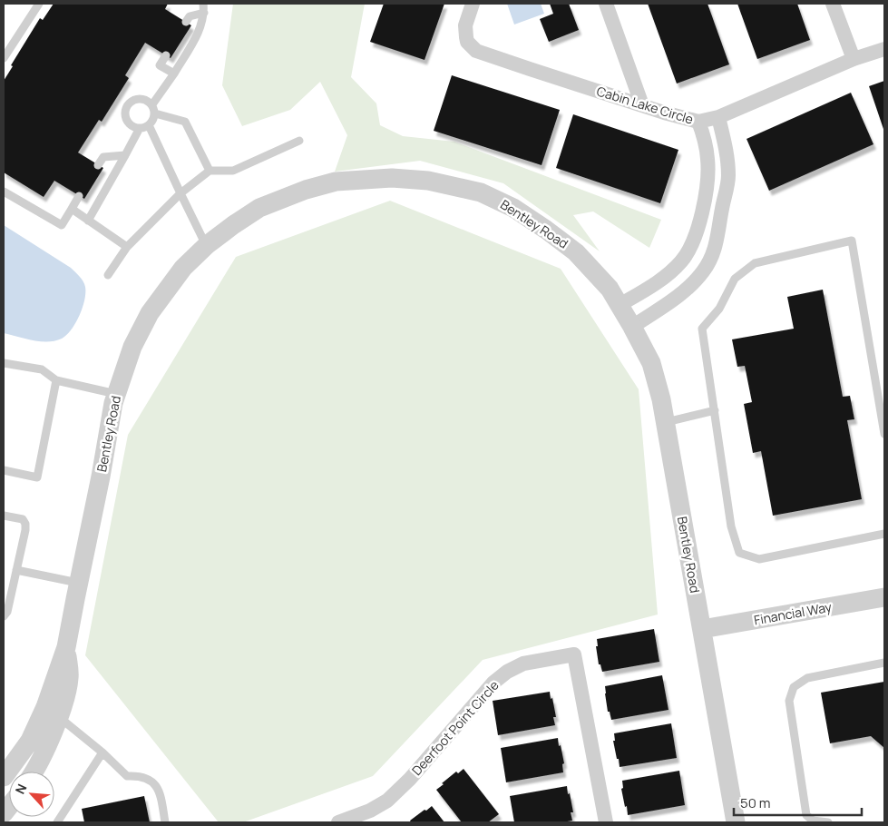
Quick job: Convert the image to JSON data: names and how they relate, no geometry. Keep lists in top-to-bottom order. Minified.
{"streets":{"street":["Cabin Lake Circle","Bentley Road","Financial Way","Deerfoot Point Circle"]},"crossings":[["Bentley Road","Financial Way"]],"scale_bar":"50 m","north":"top left"}
